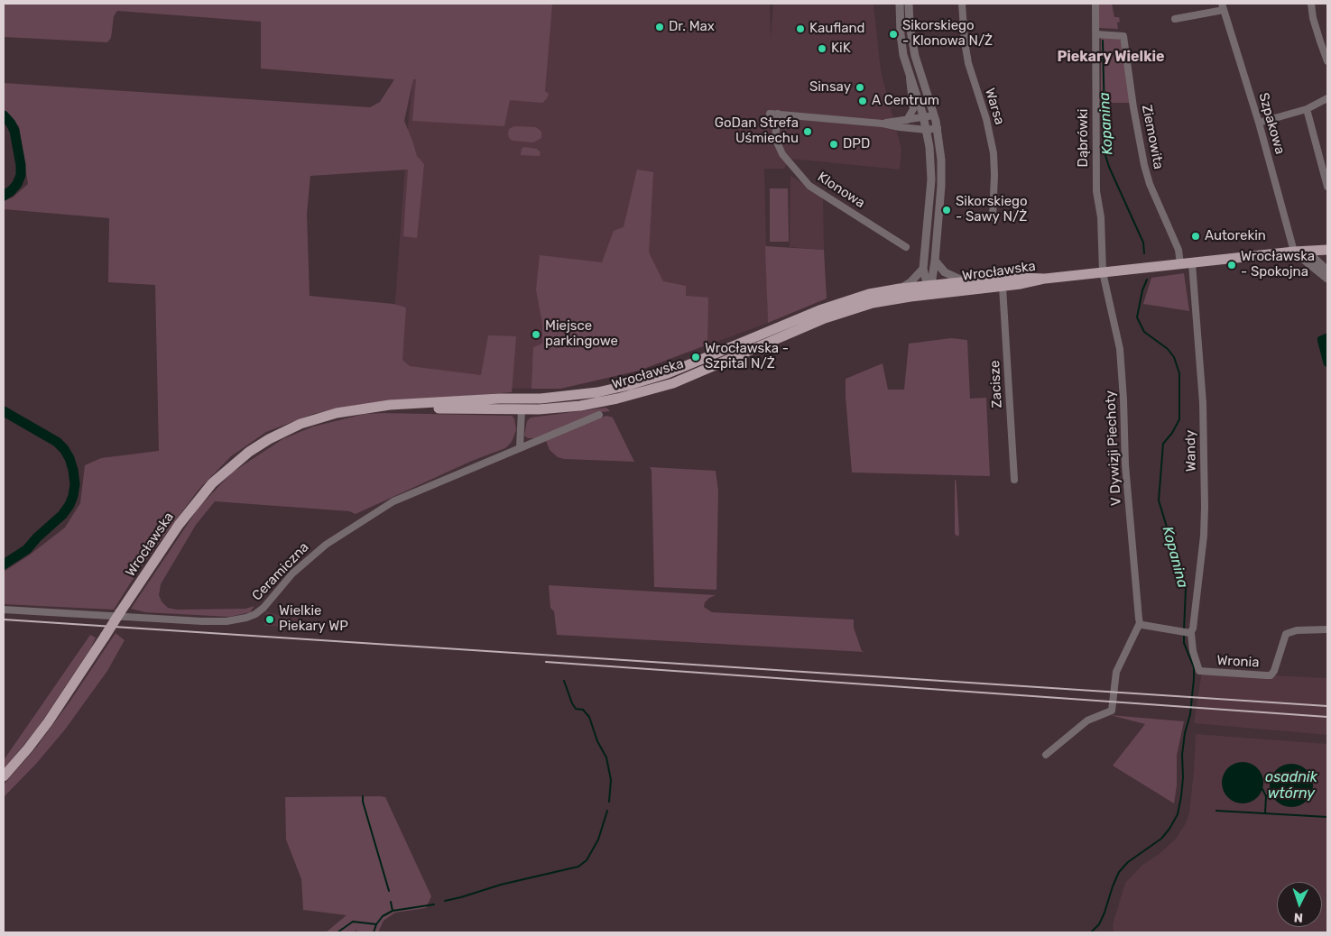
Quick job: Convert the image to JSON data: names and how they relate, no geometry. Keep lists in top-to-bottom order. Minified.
{"streets":{"main road":["Wrocławska"],"street":["Warsa","Szpakowa","Ziemowita","Dąbrówki","Klonowa","Zacisze","V Dywizji Piechoty","Wandy","Ceramiczna","Wronia"]},"crossings":[["Szpakowa","Wrocławska"],["Ziemowita","Dąbrówki"],["Ziemowita","Wrocławska"],["Dąbrówki","Wrocławska"],["Dąbrówki","V Dywizji Piechoty"],["Wrocławska","Zacisze"],["Wrocławska","V Dywizji Piechoty"],["Wrocławska","Wandy"],["Wandy","Wronia"]],"districts":["Piekary Wielkie"],"water":["Kopanina","osadnik wtórny"],"places":["Dr. Max","Kaufland","Sikorskiego - Klonowa N/Ż","KiK","Sinsay","A Centrum","GoDan Strefa Uśmiechu","DPD","Sikorskiego - Sawy N/Ż","Autorekin","Wrocławska - Spokojna","Miejsce parkingowe","Wrocławska - Szpital N/Ż","Wielkie Piekary WP"],"north":"bottom"}
